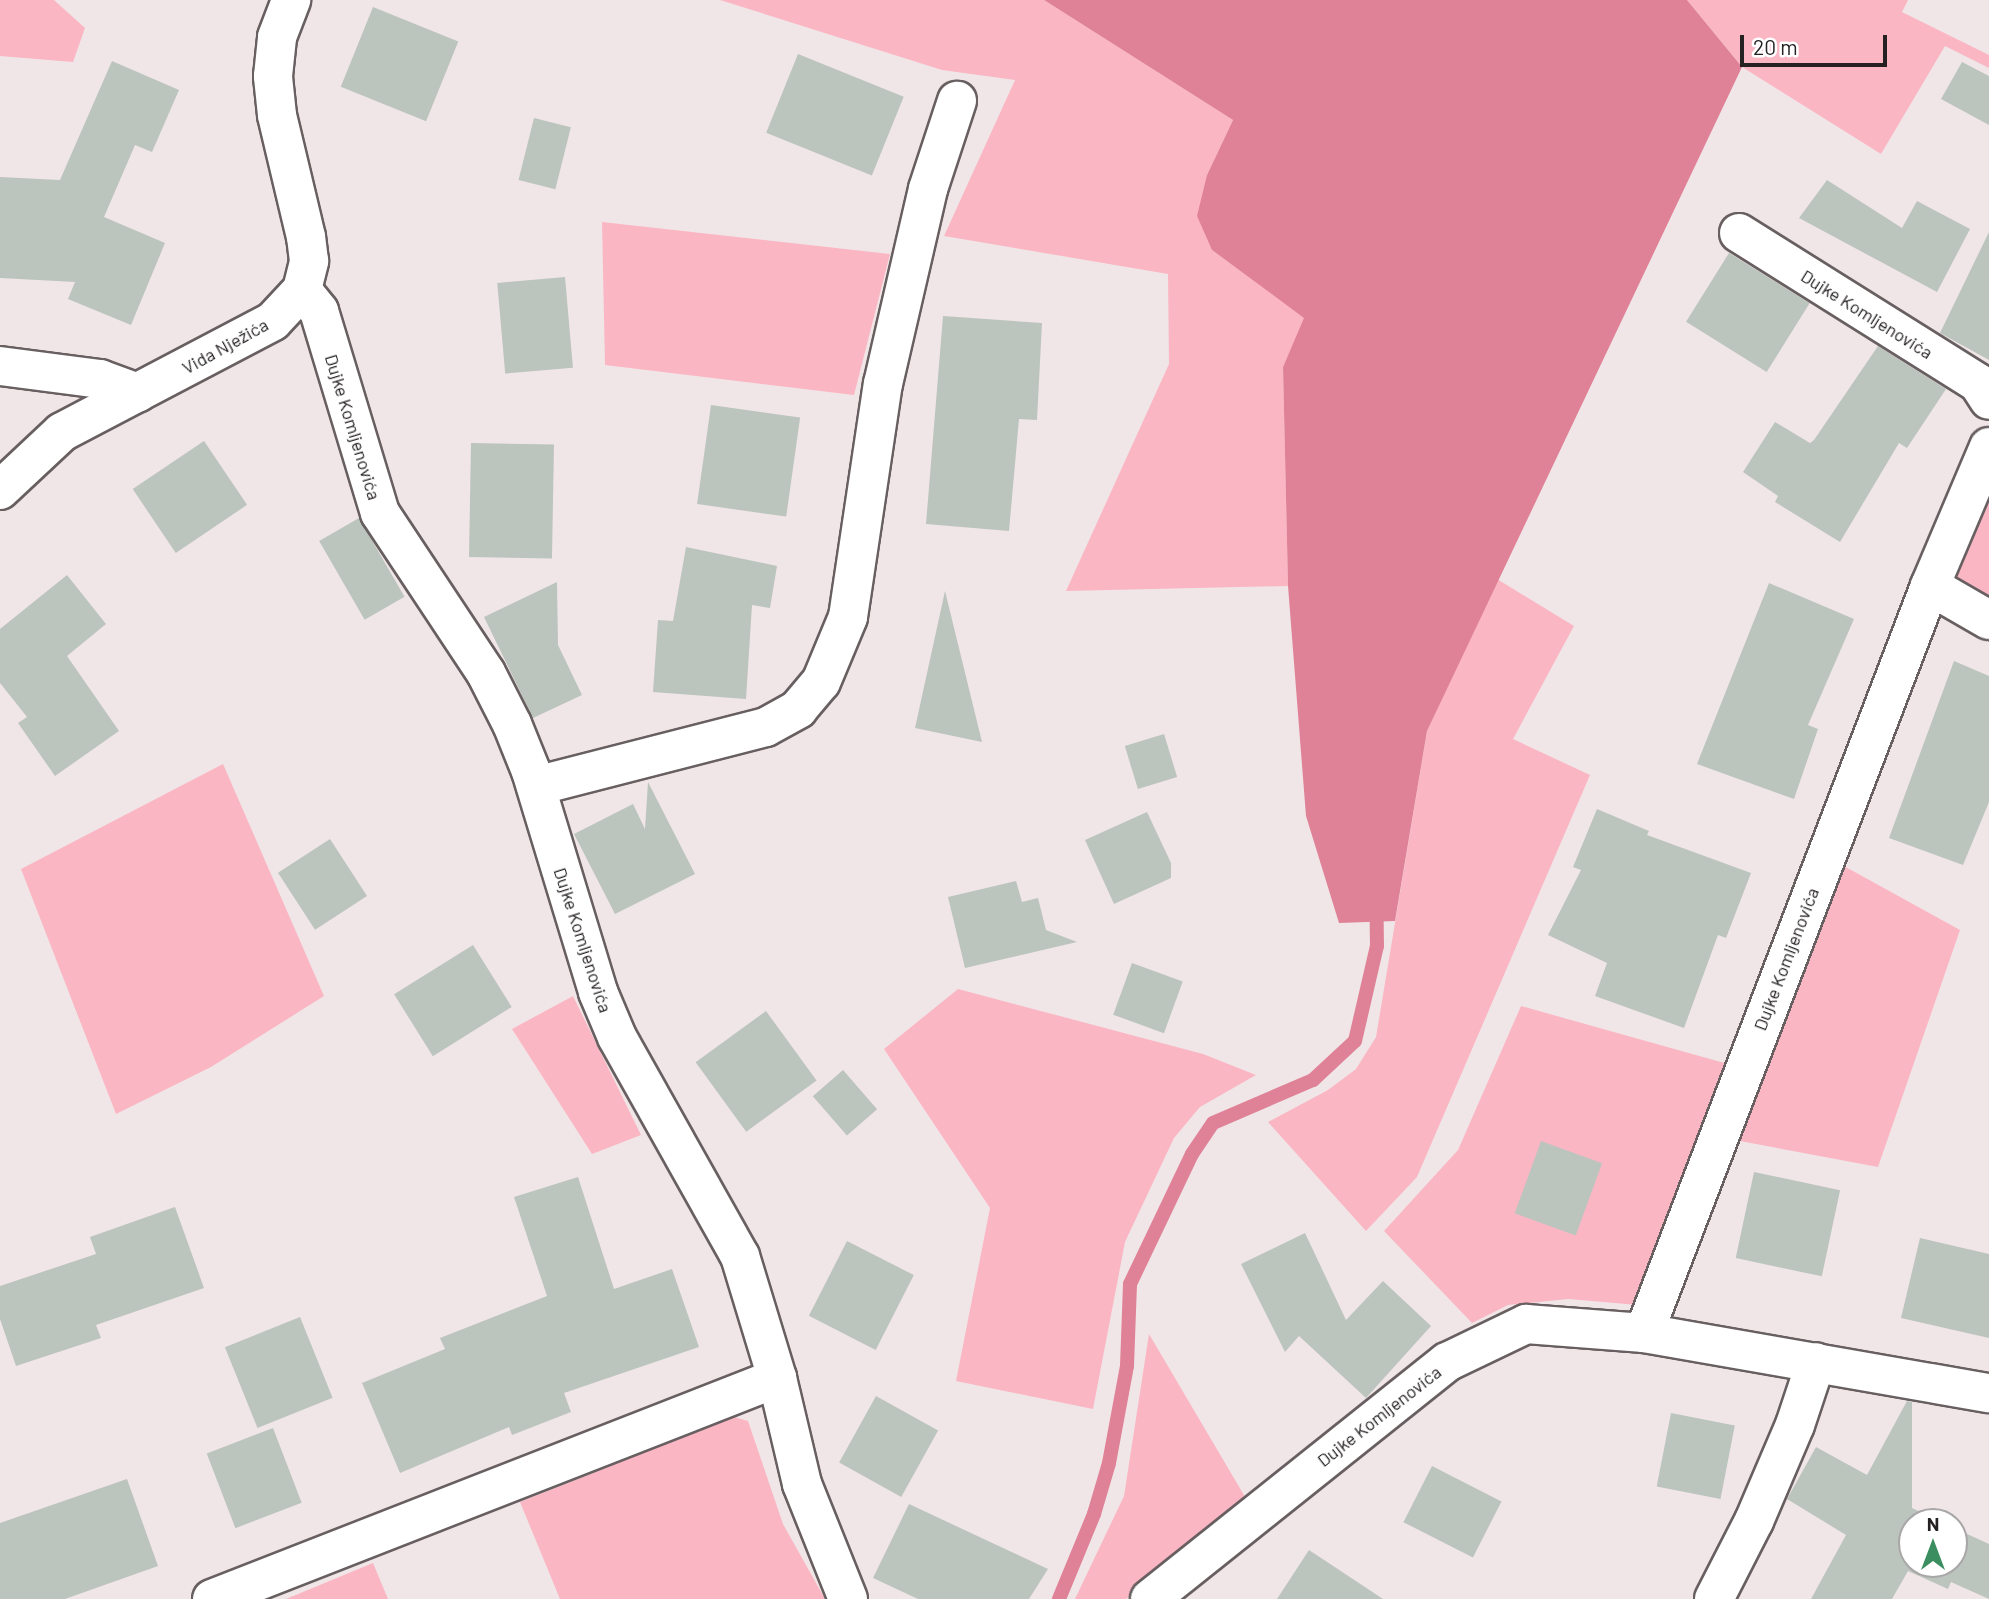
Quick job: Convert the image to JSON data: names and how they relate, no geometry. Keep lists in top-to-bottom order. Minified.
{"streets":{"street":["Dujke Komljenovića","Vida Nježića"]},"crossings":[["Dujke Komljenovića","Vida Nježića"]],"scale_bar":"20 m","north":"top"}
